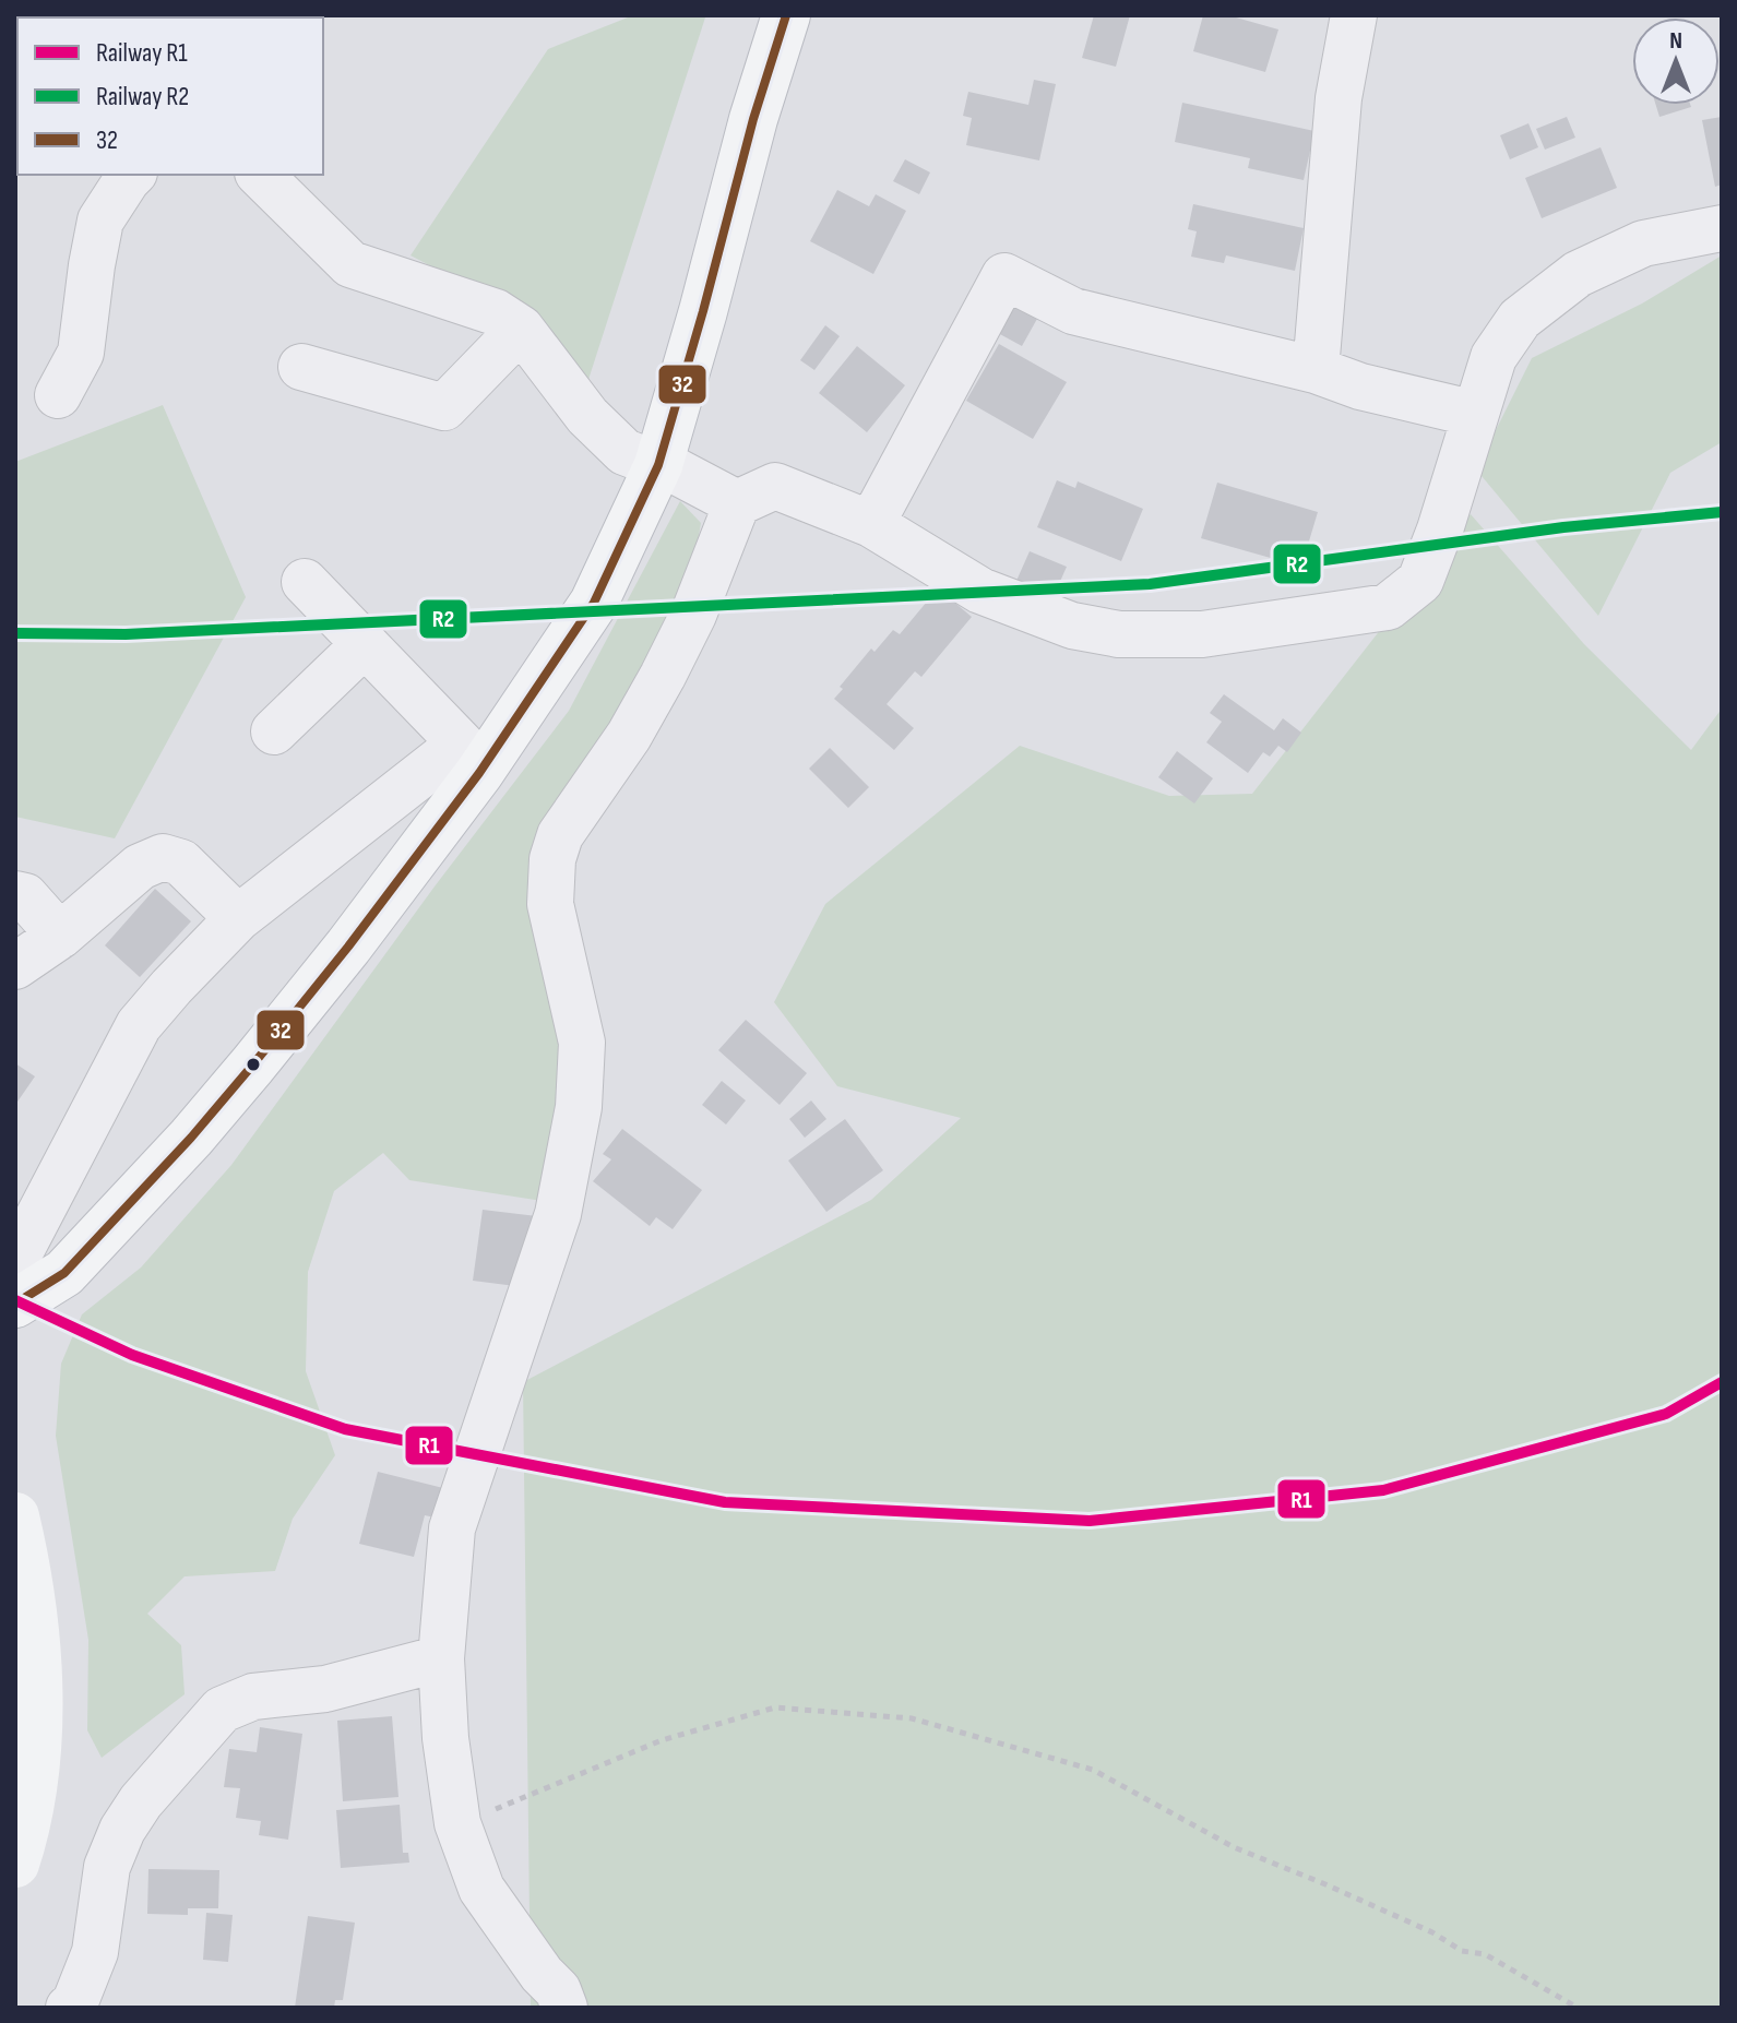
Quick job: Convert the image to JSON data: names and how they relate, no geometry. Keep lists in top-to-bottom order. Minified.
{"lines":["transit line 32","rail line R2","rail line R1"],"legend":["Railway R1","Railway R2","32"],"north":"top"}
